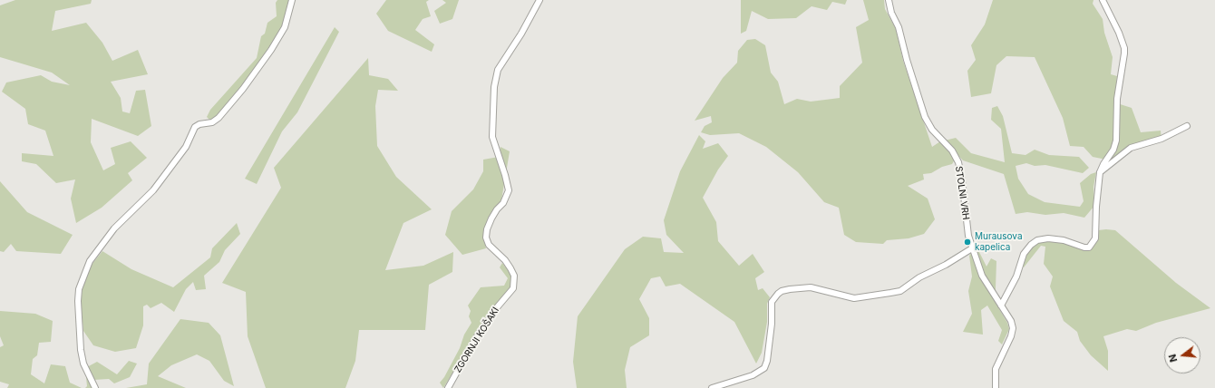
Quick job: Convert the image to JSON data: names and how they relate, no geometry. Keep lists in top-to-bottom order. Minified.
{"streets":{"street":["STOLNI VRH","ZGORNJI KOŠAKI"]},"places":["Murausova kapelica"],"north":"left"}
